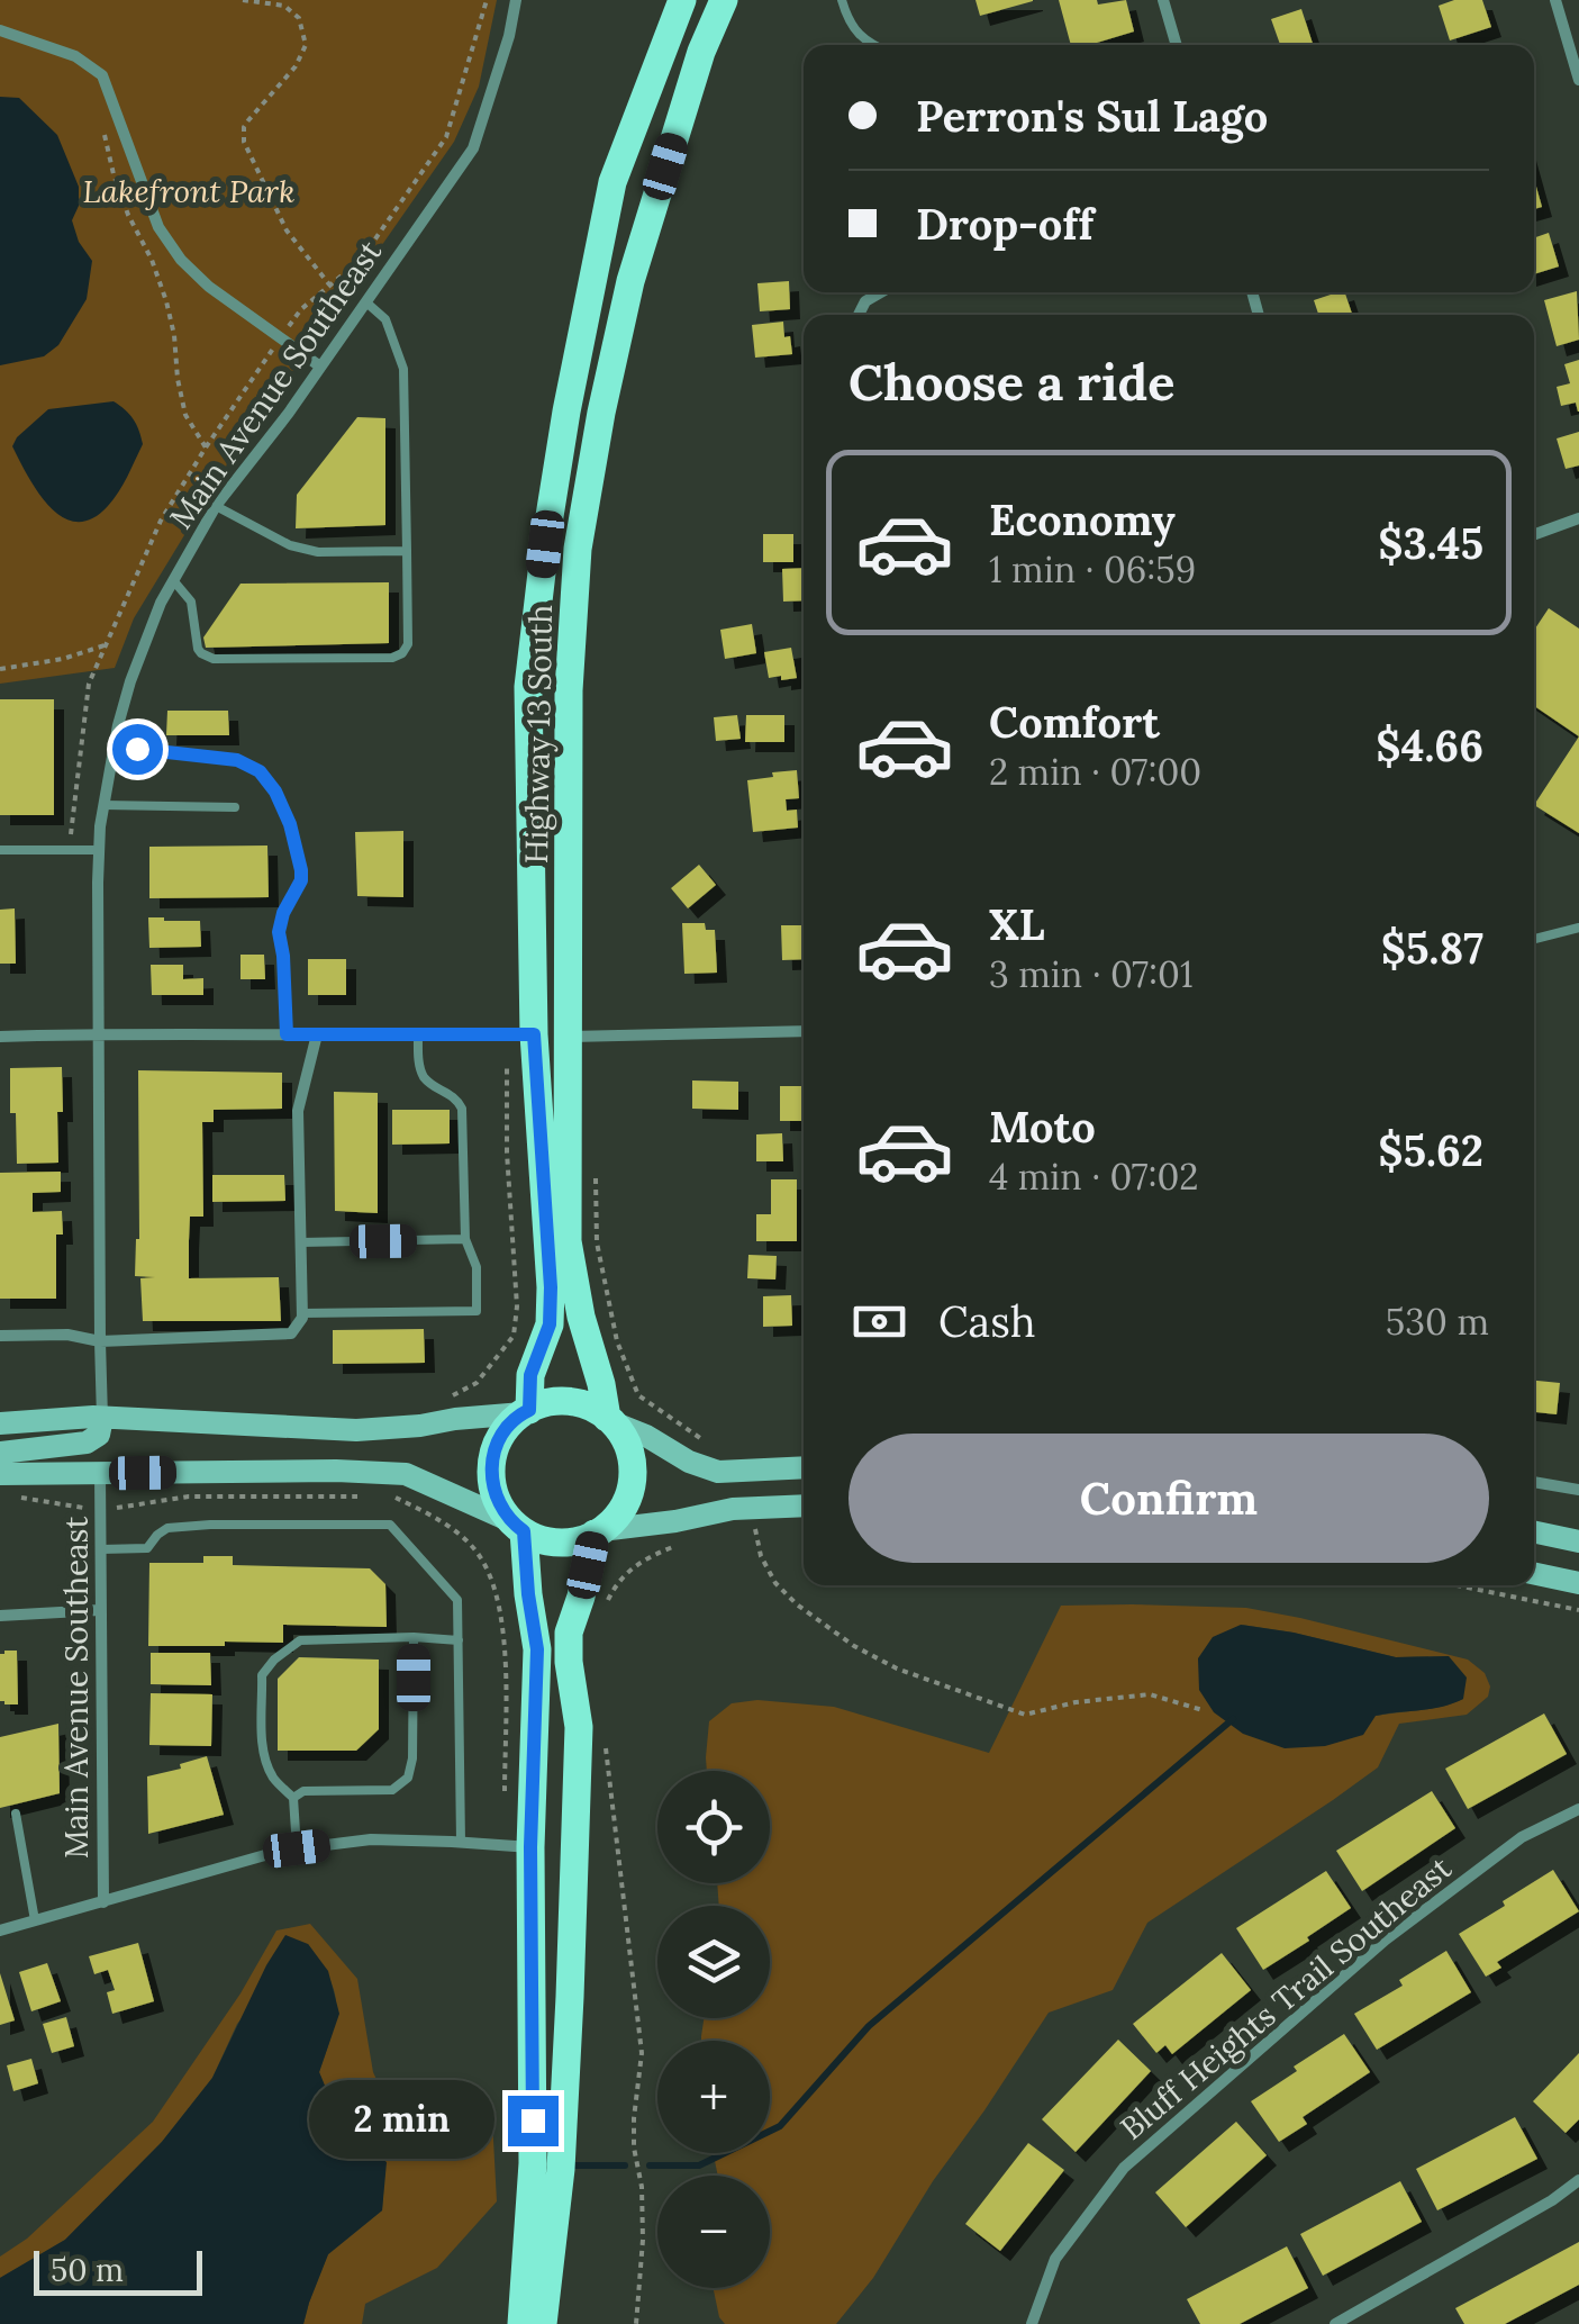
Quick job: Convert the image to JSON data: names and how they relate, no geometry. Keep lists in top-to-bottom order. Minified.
{"streets":{"main road":["Highway 13 South"],"street":["Main Avenue Southeast","Bluff Heights Trail Southeast"]},"parks":["Lakefront Park"],"scale_bar":"50 m","page":{"banner":["Perron's Sul Lago","Drop-off"],"heading":"Choose a ride","list":[{"name":"Economy","note":"1 min · 06:59","value":"$3.45"},{"name":"Comfort","note":"2 min · 07:00","value":"$4.66"},{"name":"XL","note":"3 min · 07:01","value":"$5.87"},{"name":"Moto","note":"4 min · 07:02","value":"$5.62"}],"pay":["Cash","530 m"],"buttons":"Confirm","map_buttons":["+","−"],"bubble":"2 min","scale":"50 m"}}
